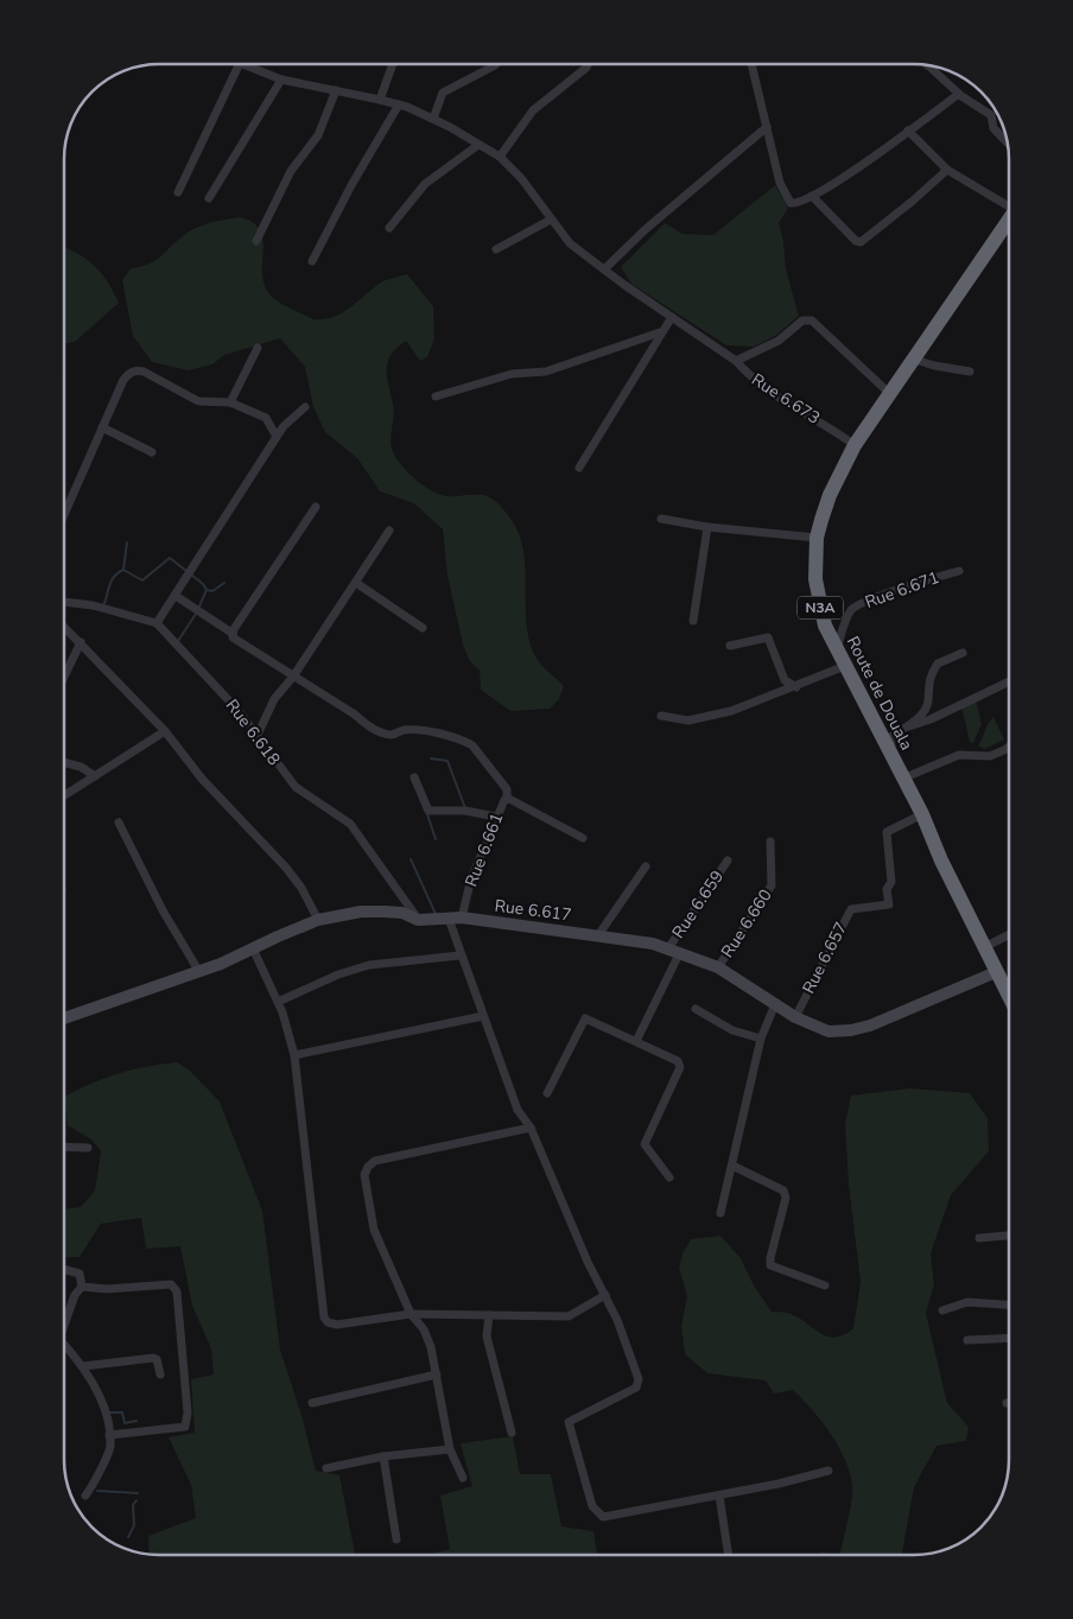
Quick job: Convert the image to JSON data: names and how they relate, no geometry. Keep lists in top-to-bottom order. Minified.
{"streets":{"highway":["N3A","Route de Douala"],"street":["Rue 6.673","Rue 6.671","Rue 6.618","Rue 6.661","Rue 6.659","Rue 6.617","Rue 6.660","Rue 6.657"]},"crossings":[["Rue 6.673","Route de Douala"],["Rue 6.671","Route de Douala"],["Route de Douala","Rue 6.617"],["Route de Douala","Rue 6.657"],["Rue 6.618","Rue 6.617"],["Rue 6.661","Rue 6.617"],["Rue 6.659","Rue 6.617"],["Rue 6.617","Rue 6.660"],["Rue 6.617","Rue 6.657"]]}
